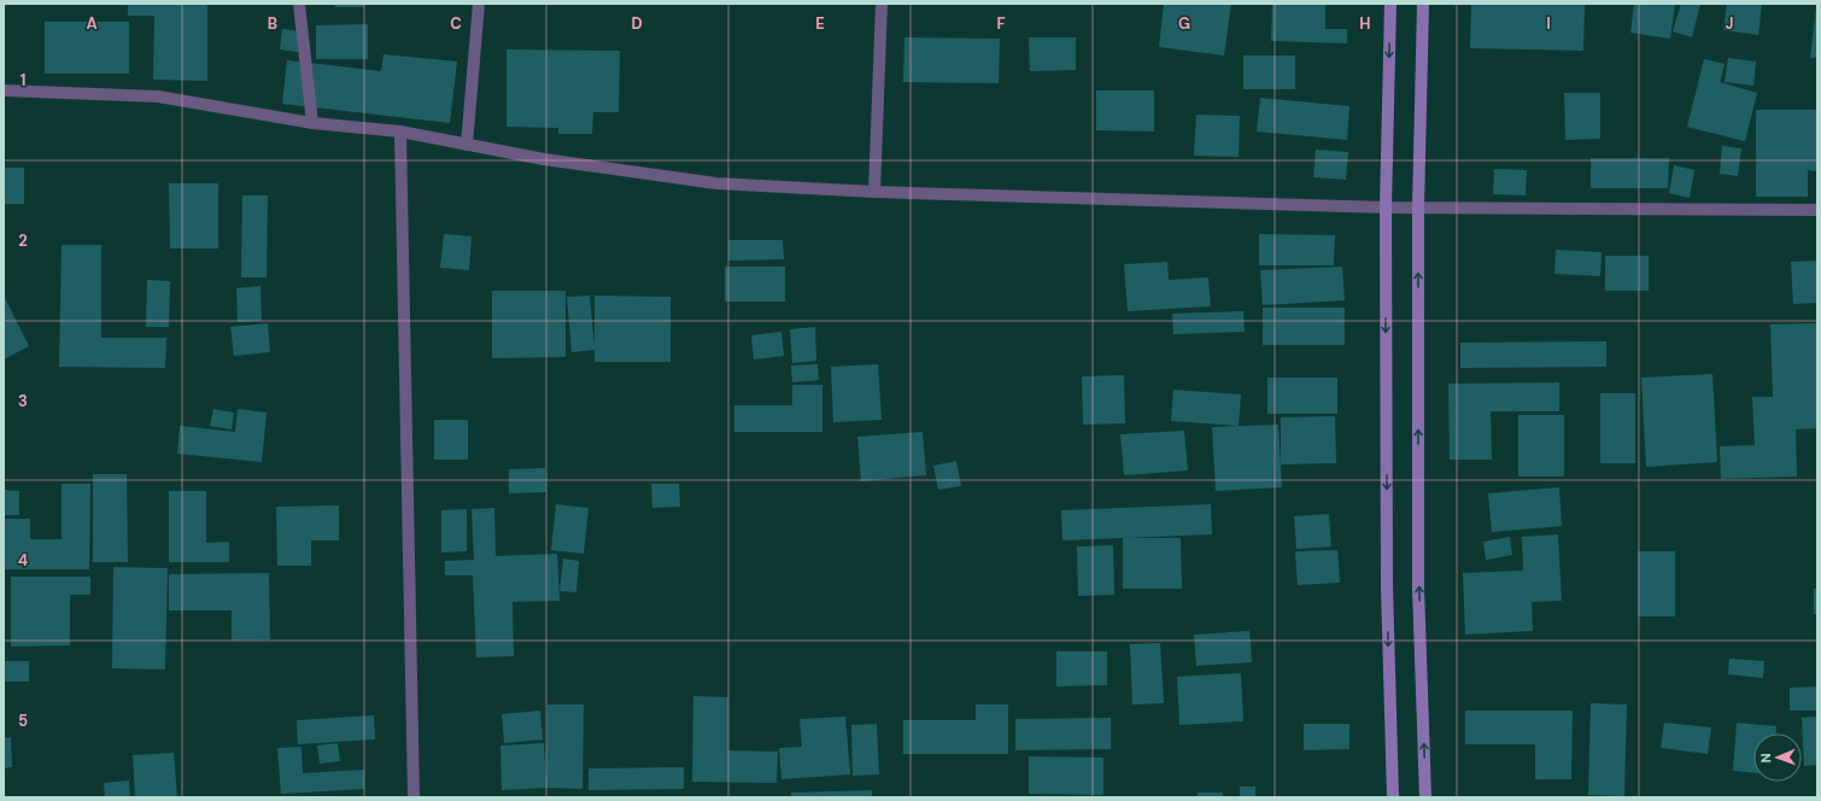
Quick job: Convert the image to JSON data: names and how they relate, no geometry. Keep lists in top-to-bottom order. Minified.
{"north":"left","grid":{"columns":["A","B","C","D","E","F","G","H","I","J"],"rows":["1","2","3","4","5"]}}
